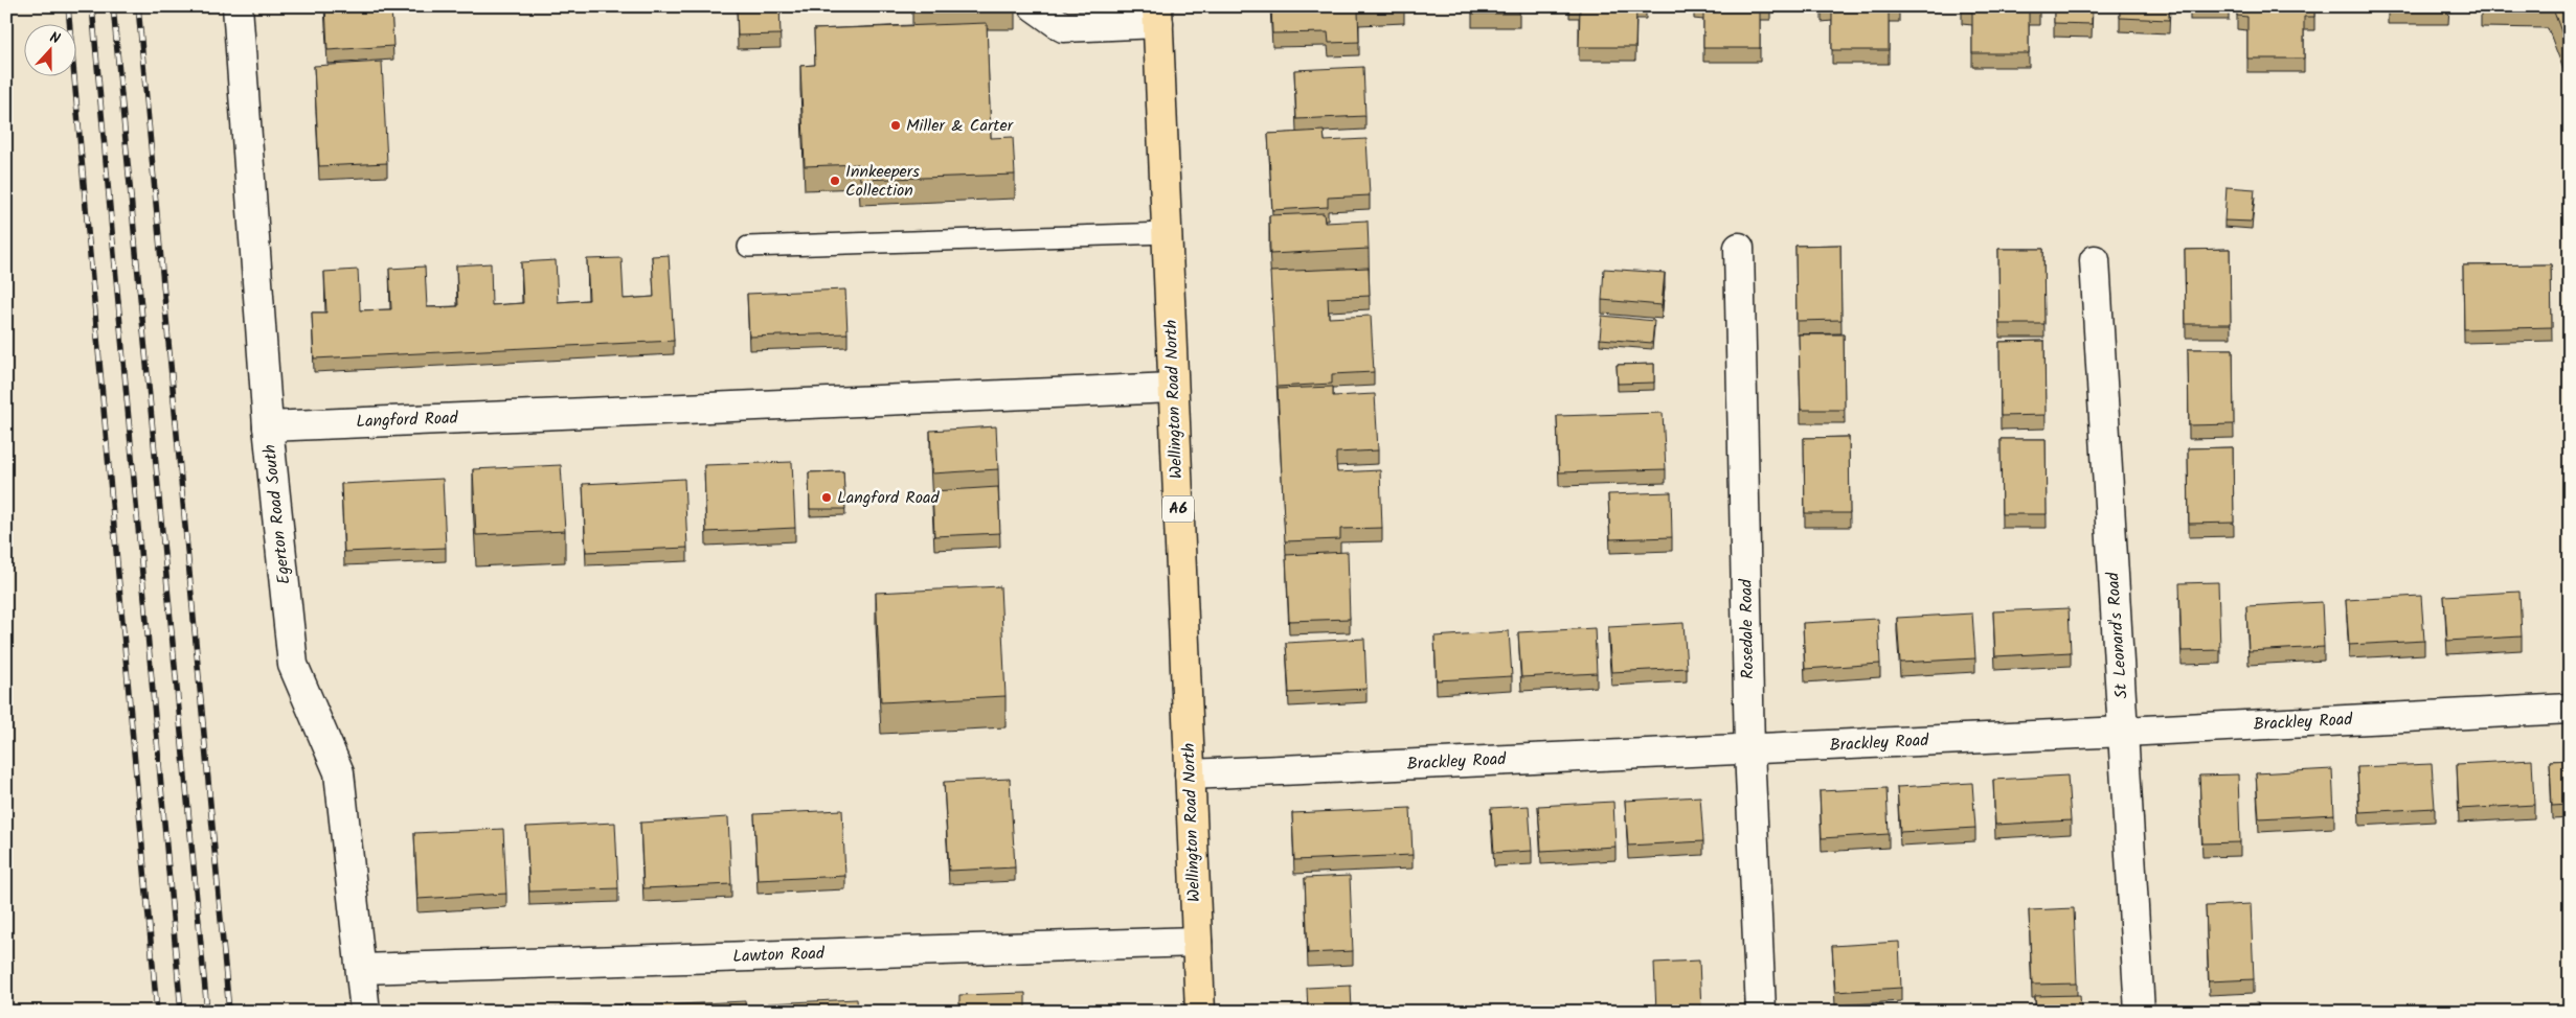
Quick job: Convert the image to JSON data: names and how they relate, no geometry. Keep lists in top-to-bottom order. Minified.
{"streets":{"highway":["Wellington Road North","A6"],"street":["Langford Road","Egerton Road South","Rosedale Road","St Leonard's Road","Brackley Road","Lawton Road"]},"crossings":[["Wellington Road North","Langford Road"],["Wellington Road North","Brackley Road"],["Wellington Road North","Lawton Road"],["Langford Road","Egerton Road South"],["Egerton Road South","Lawton Road"],["Rosedale Road","Brackley Road"],["St Leonard's Road","Brackley Road"]],"places":["Miller & Carter","Innkeepers Collection","Langford Road"],"north":"top"}
